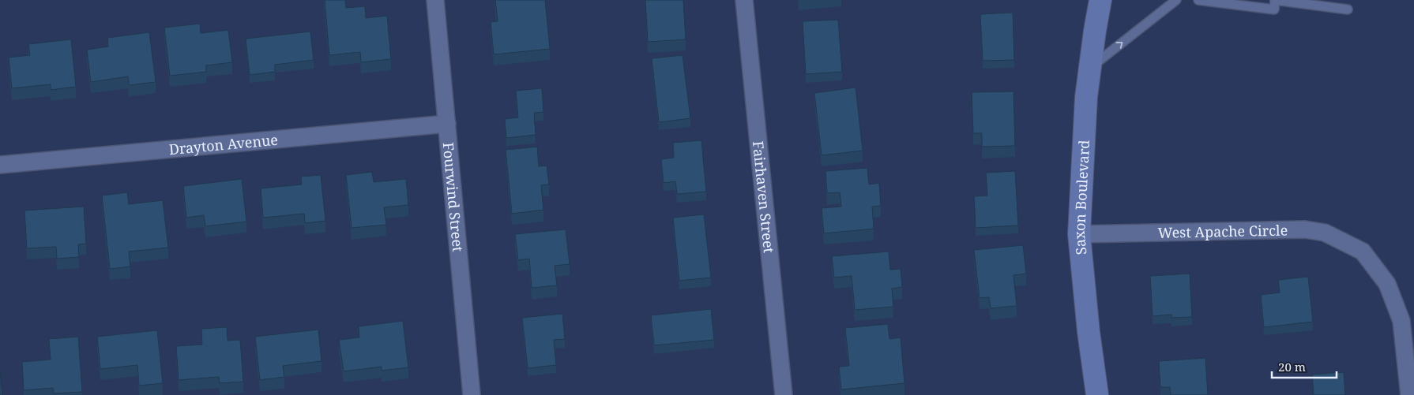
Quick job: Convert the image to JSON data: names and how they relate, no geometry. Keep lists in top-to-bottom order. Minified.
{"streets":{"main road":["Saxon Boulevard"],"street":["Drayton Avenue","Fourwind Street","Fairhaven Street","West Apache Circle"]},"crossings":[["Drayton Avenue","Fourwind Street"],["Saxon Boulevard","West Apache Circle"]],"scale_bar":"20 m"}
